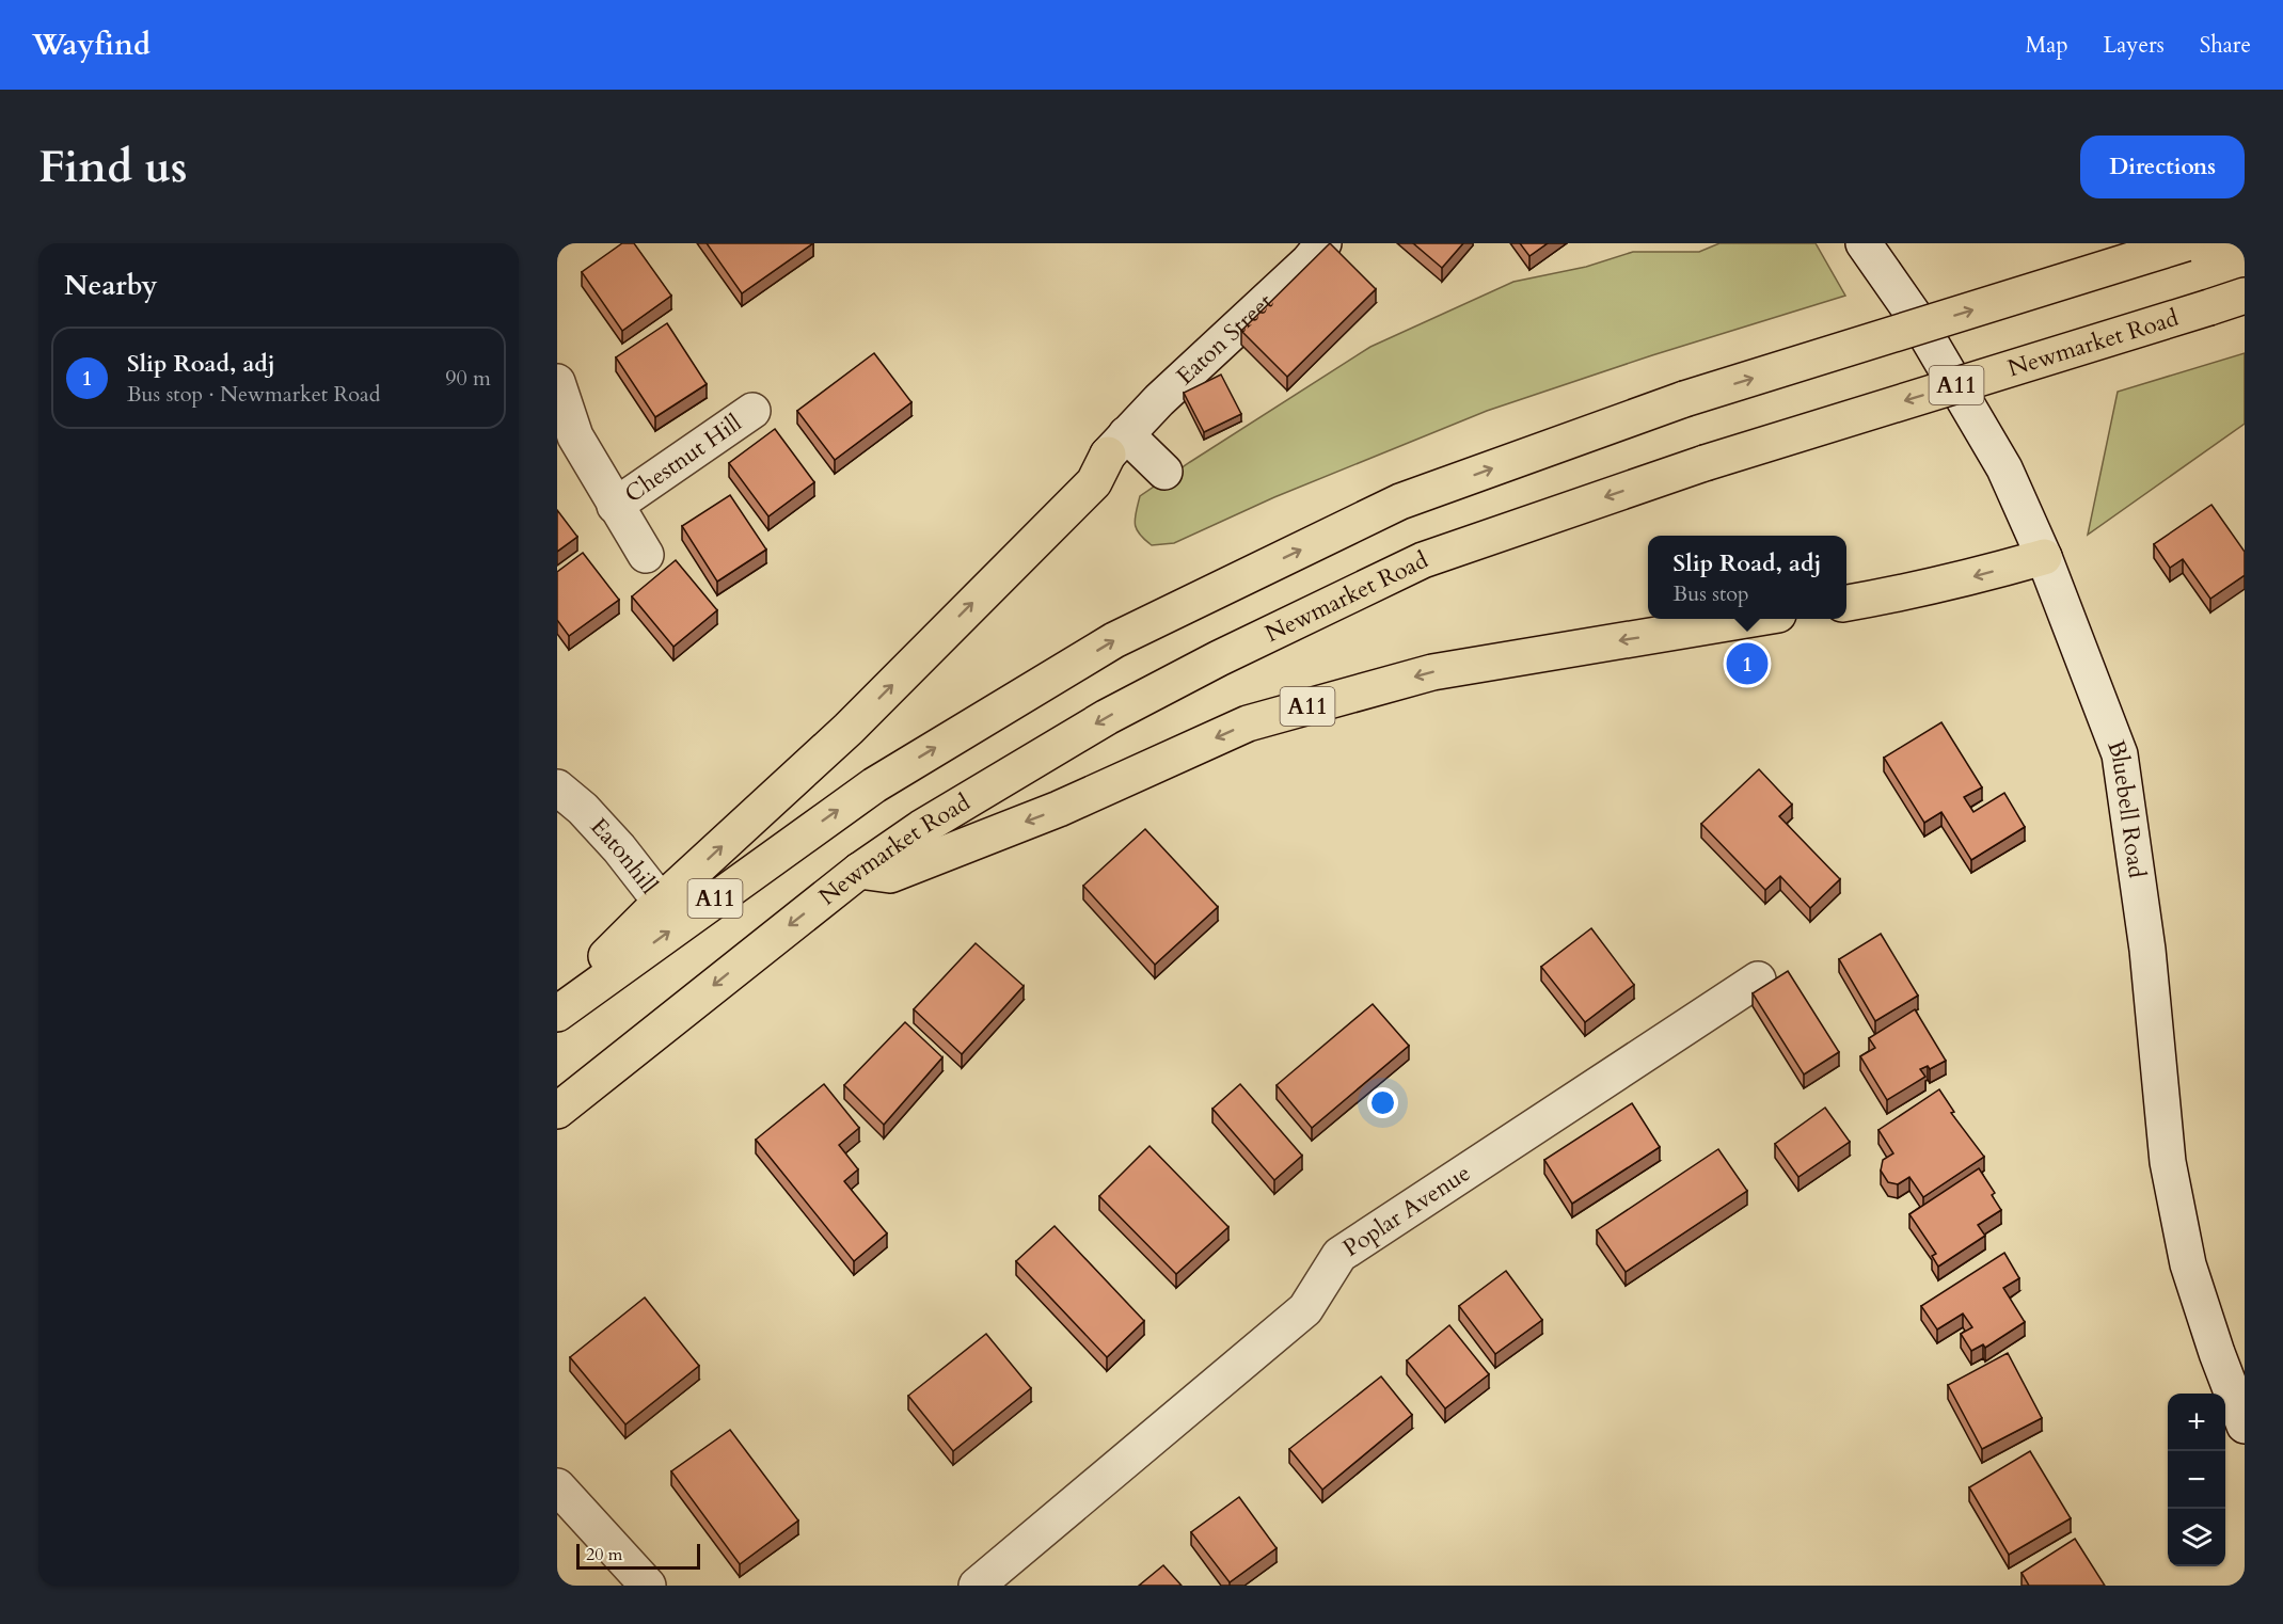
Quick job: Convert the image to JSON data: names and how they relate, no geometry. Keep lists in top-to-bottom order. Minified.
{"streets":{"highway":["Newmarket Road","A11"],"street":["Eaton Street","Chestnut Hill","Bluebell Road","Eatonhill","Poplar Avenue"]},"crossings":[["Newmarket Road","A11"]],"scale_bar":"20 m","page":{"header":"Wayfind","nav":["Map","Layers","Share"],"buttons":"Directions","title":"Find us","heading":"Nearby","list":[{"mark":"1","name":"Slip Road, adj","note":"Bus stop · Newmarket Road","value":"90 m"}],"popup":["Slip Road, adj","Bus stop"],"pins":"1","map_buttons":["+","−"],"scale":"20 m"}}
